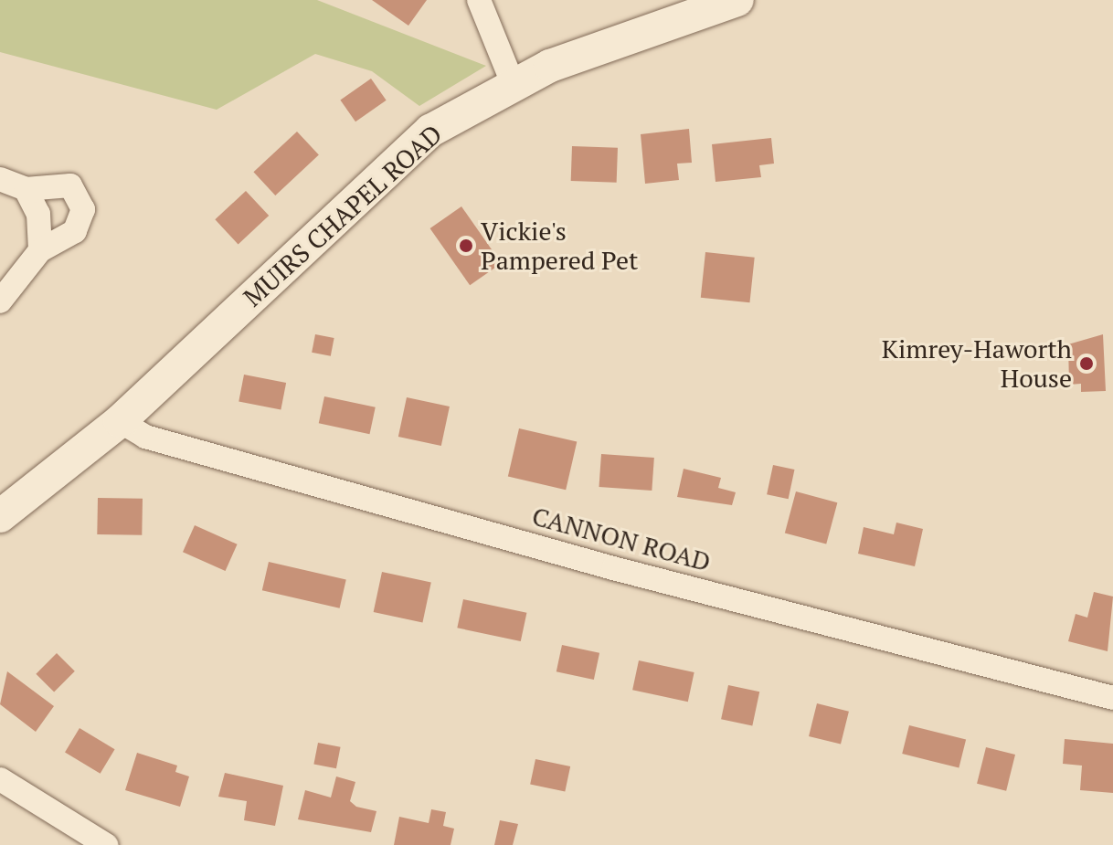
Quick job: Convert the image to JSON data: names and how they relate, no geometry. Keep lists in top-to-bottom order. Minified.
{"streets":{"main road":["MUIRS CHAPEL ROAD"],"street":["CANNON ROAD"]},"crossings":[["MUIRS CHAPEL ROAD","CANNON ROAD"]],"places":["Vickie's Pampered Pet","Kimrey-Haworth House"]}
